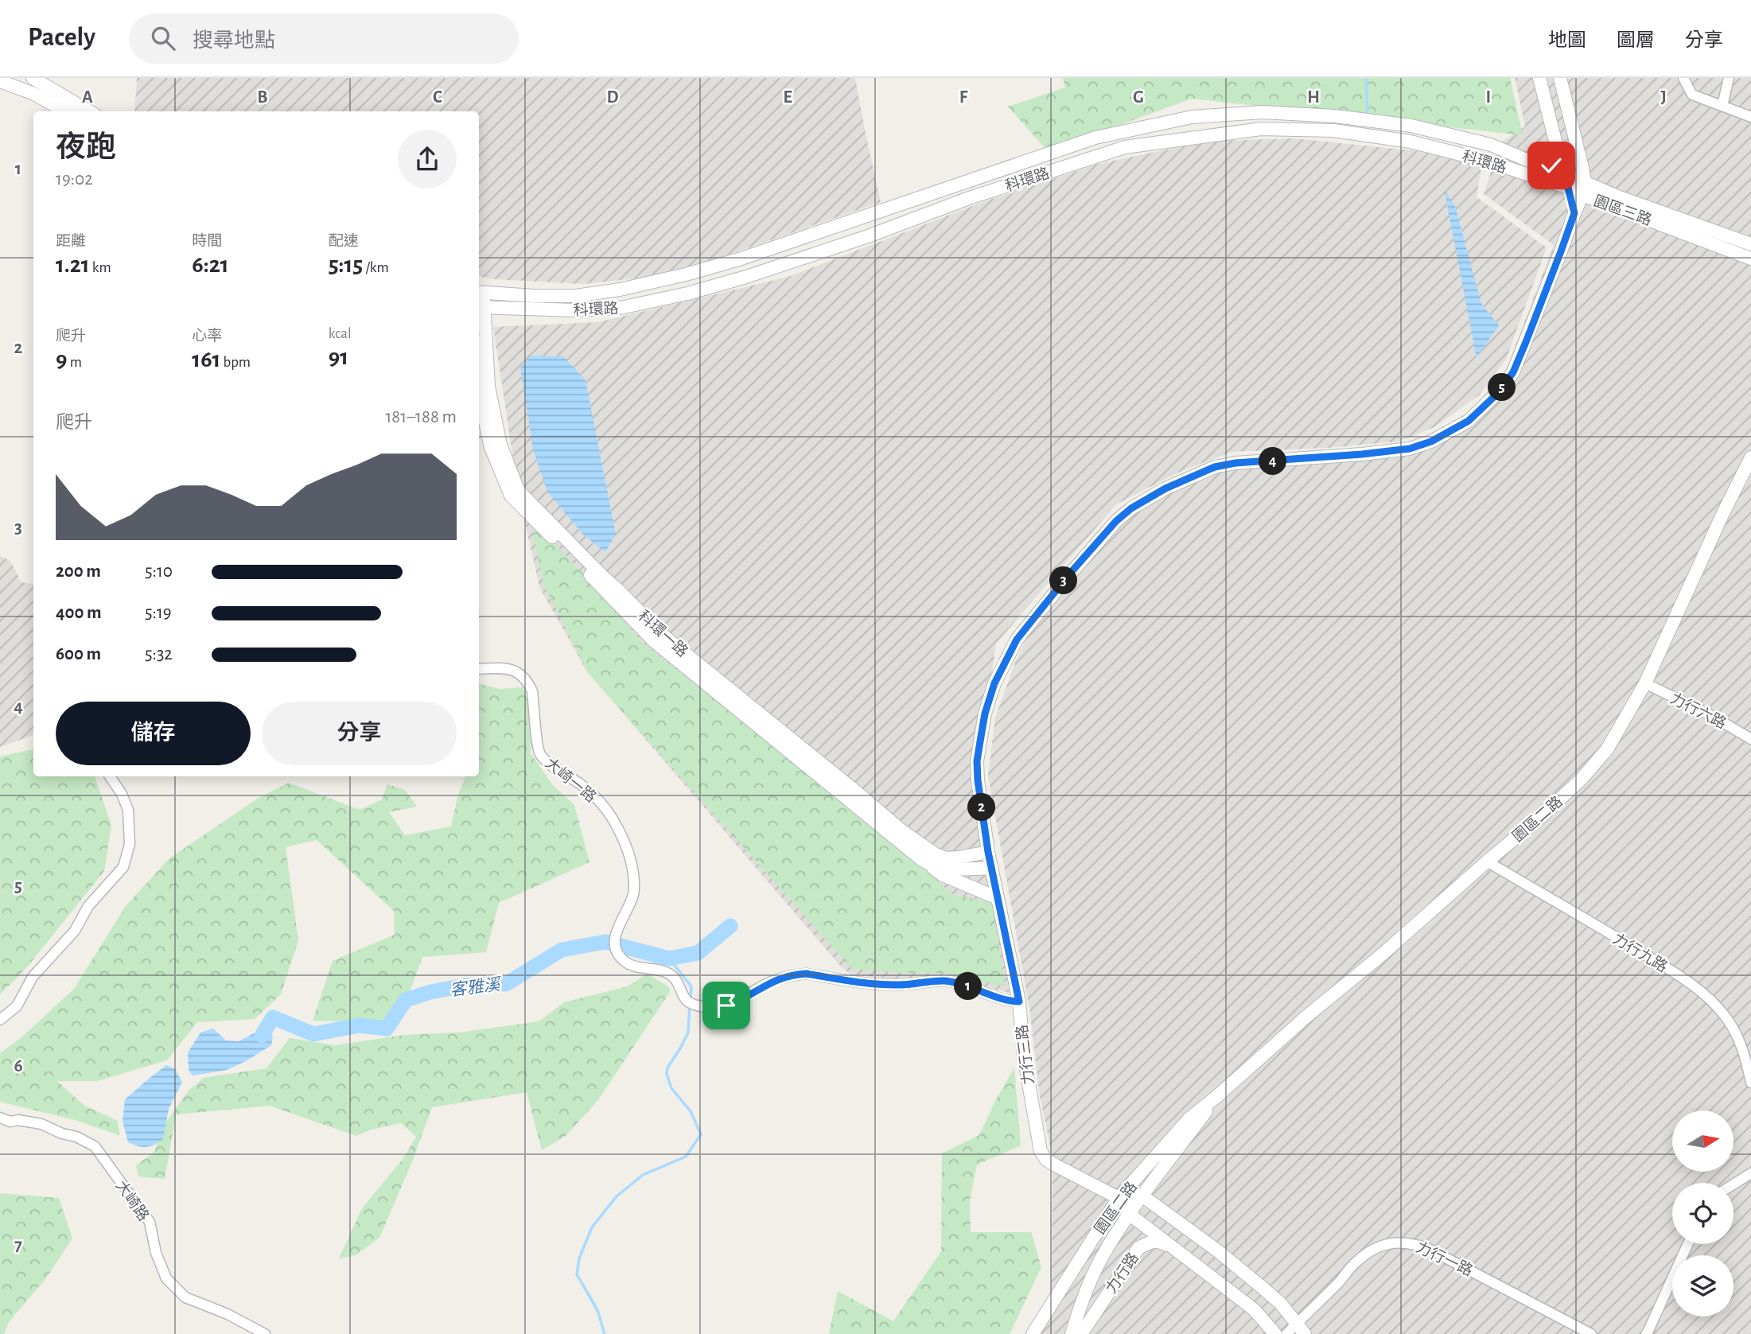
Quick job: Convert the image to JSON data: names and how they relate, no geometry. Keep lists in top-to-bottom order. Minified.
{"streets":{"street":["科環路","園區三路","科環一路","力行六路","大崎一路","園區二路","力行九路","力行三路","大崎路","力行一路","力行路"]},"crossings":[["科環路","園區三路"],["科環路","科環一路"],["科環路","力行三路"],["園區三路","力行三路"],["科環一路","力行三路"],["力行六路","園區二路"],["大崎一路","力行三路"],["園區二路","力行九路"],["園區二路","力行三路"],["力行三路","力行路"]],"water":["客雅溪"],"north":"right","page":{"header":"Pacely","search":"搜尋地點","nav":["地圖","圖層","分享"],"heading":["夜跑","19:02"],"stats":[["距離","1.21 km"],["時間","6:21"],["配速","5:15 /km"],["爬升","9 m"],["心率","161 bpm"],["kcal","91"]],"pins":["5","4","3","2","1"],"chart":["爬升","181–188 m"],"list":[{"name":"200 m","note":"5:10"},{"name":"400 m","note":"5:19"},{"name":"600 m","note":"5:32"}],"buttons":["儲存","分享"]},"grid":{"columns":["A","B","C","D","E","F","G","H","I","J"],"rows":["1","2","3","4","5","6","7"]}}
